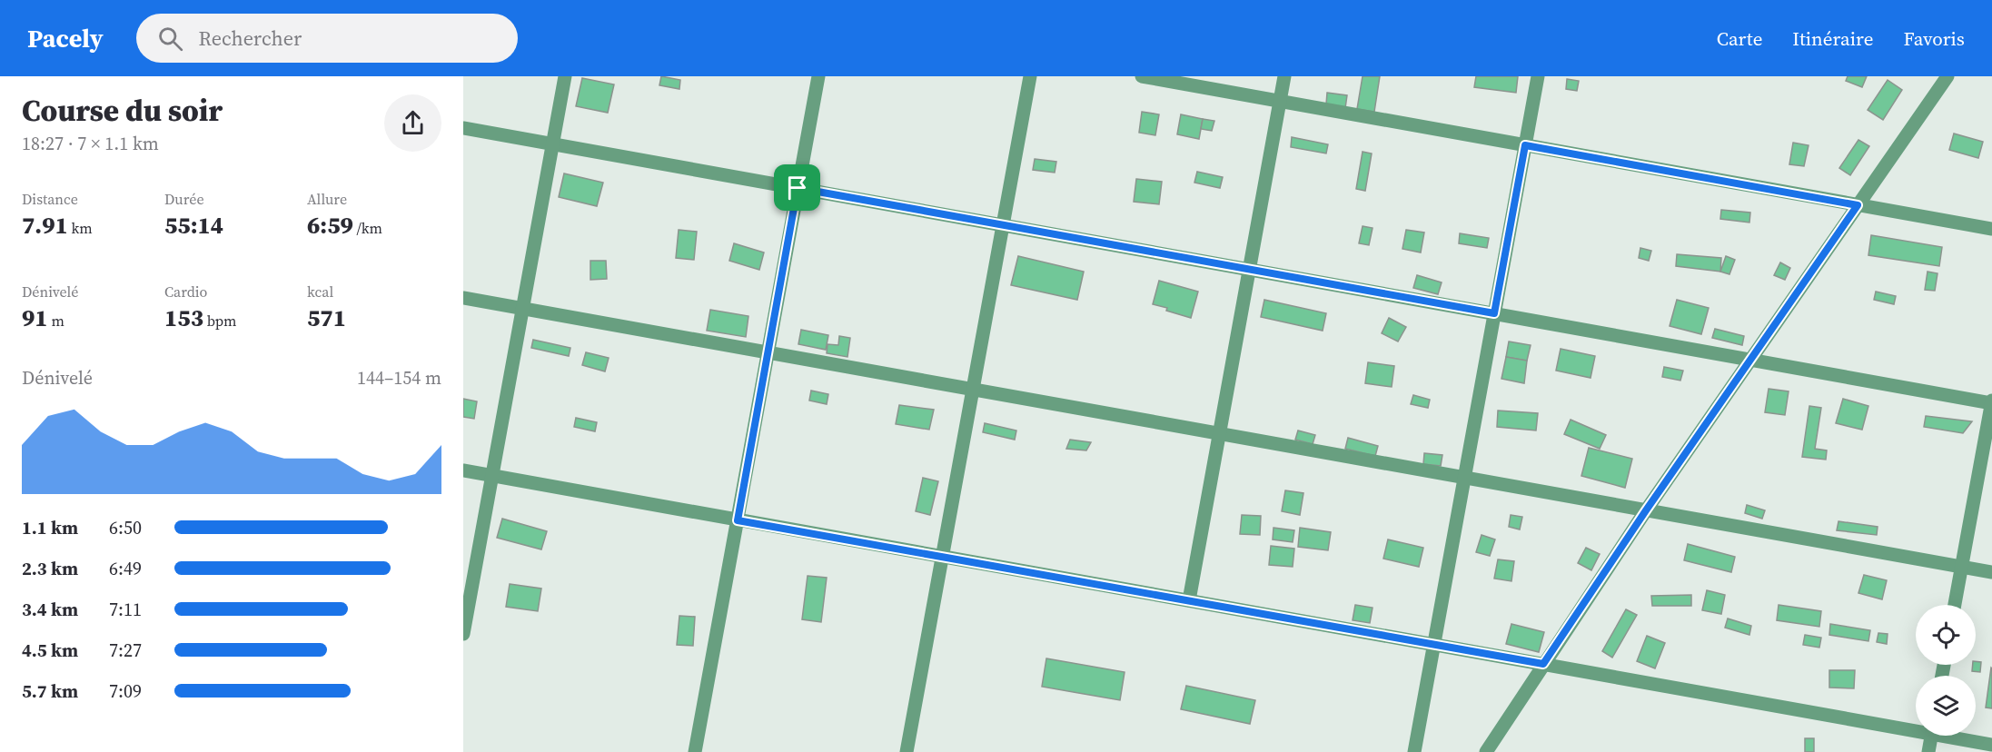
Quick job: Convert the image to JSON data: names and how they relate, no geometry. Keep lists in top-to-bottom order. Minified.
{"page":{"header":"Pacely","search":"Rechercher","nav":["Carte","Itinéraire","Favoris"],"heading":["Course du soir","18:27 · 7 × 1.1 km"],"stats":[["Distance","7.91 km"],["Durée","55:14"],["Allure","6:59 /km"],["Dénivelé","91 m"],["Cardio","153 bpm"],["kcal","571"]],"chart":["Dénivelé","144–154 m"],"list":[{"name":"1.1 km","note":"6:50"},{"name":"2.3 km","note":"6:49"},{"name":"3.4 km","note":"7:11"},{"name":"4.5 km","note":"7:27"},{"name":"5.7 km","note":"7:09"}]}}
